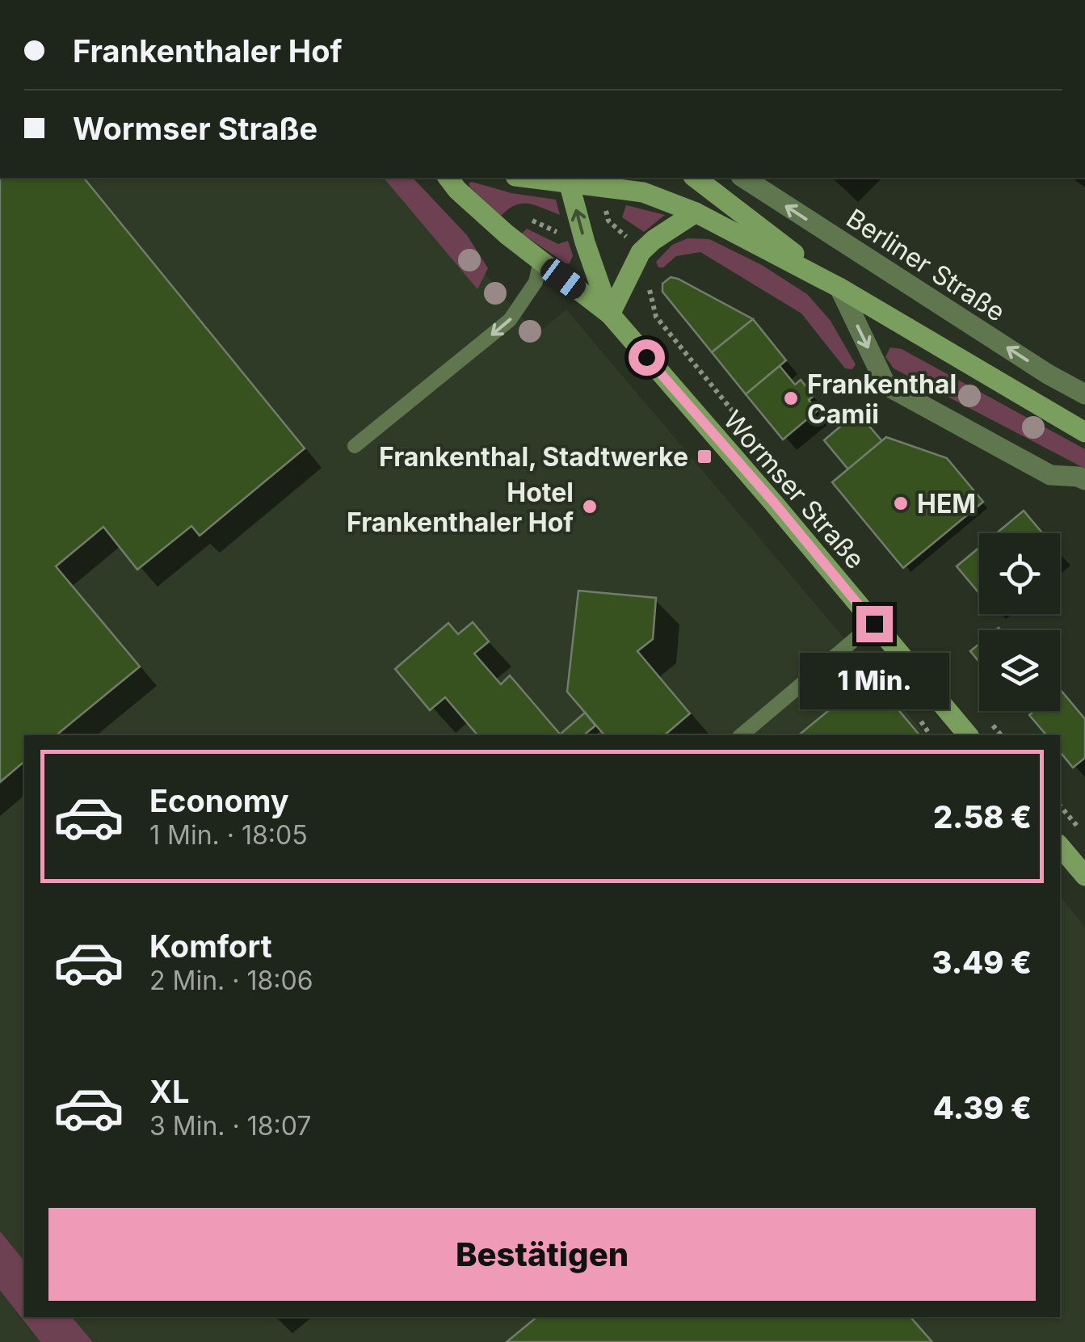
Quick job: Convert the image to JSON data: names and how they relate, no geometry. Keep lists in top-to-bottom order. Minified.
{"streets":{"main road":["Wormser Straße"],"street":["Berliner Straße"]},"places":{"other":["Frankenthal Camii","HEM","Hotel Frankenthaler Hof"],"transit":["Frankenthal, Stadtwerke"]},"page":{"banner":["Frankenthaler Hof","Wormser Straße"],"bubble":"1 Min.","list":[{"name":"Economy","note":"1 Min. · 18:05","value":"2.58 €"},{"name":"Komfort","note":"2 Min. · 18:06","value":"3.49 €"},{"name":"XL","note":"3 Min. · 18:07","value":"4.39 €"}],"buttons":"Bestätigen"}}
